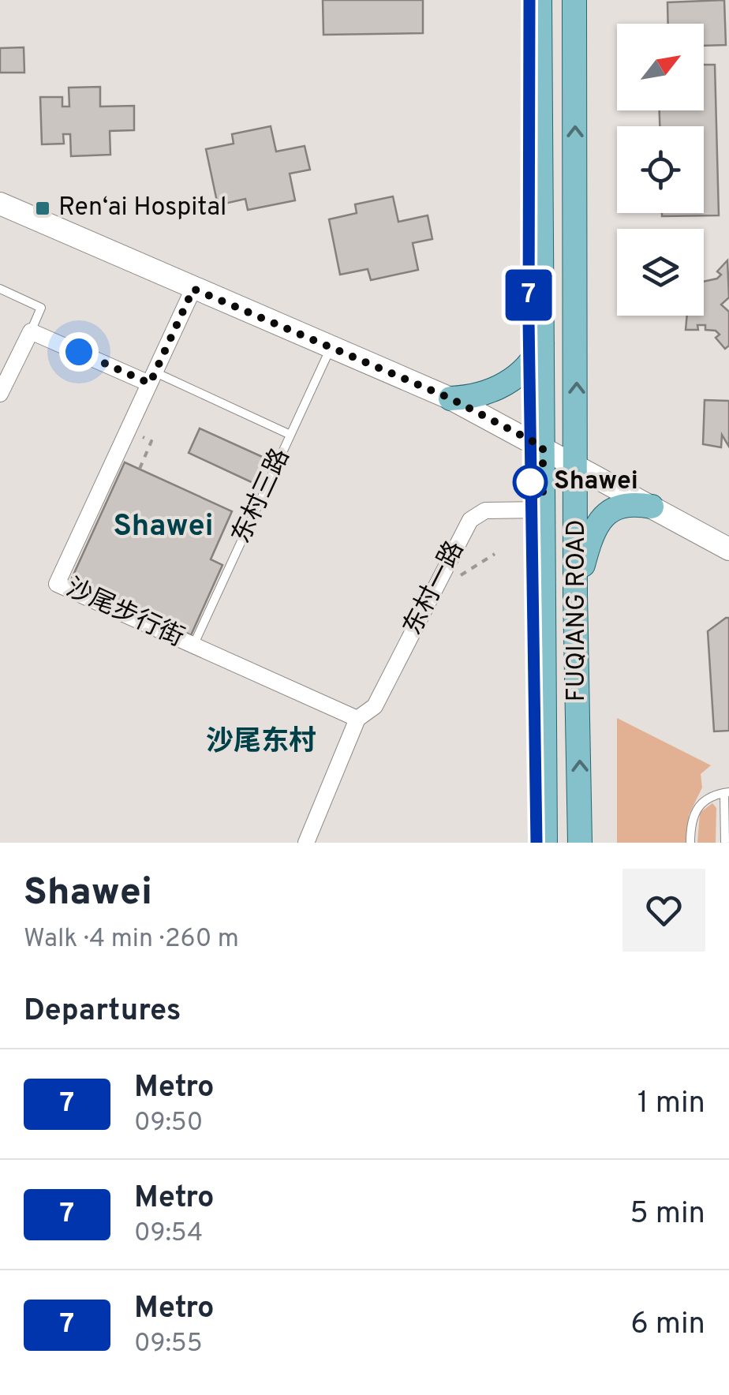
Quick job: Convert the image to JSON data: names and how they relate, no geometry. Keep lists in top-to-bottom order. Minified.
{"streets":{"main road":["FUQIANG ROAD"],"street":["东村一路","沙尾步行街"],"lane":["东村三路"]},"crossings":[["东村三路","沙尾步行街"],["东村一路","FUQIANG ROAD"],["东村一路","沙尾步行街"]],"districts":["Shawei","沙尾东村"],"places":{"transit":["Ren‘ai Hospital"],"other":["Shawei"]},"lines":["metro line 7"],"north":"top right","page":{"on_map":"7","heading":[["Shawei","Walk · 4 min · 260 m"],"Departures"],"list":[{"mark":"7","name":"Metro","note":"09:50","value":"1 min"},{"mark":"7","name":"Metro","note":"09:54","value":"5 min"},{"mark":"7","name":"Metro","note":"09:55","value":"6 min"}]}}
